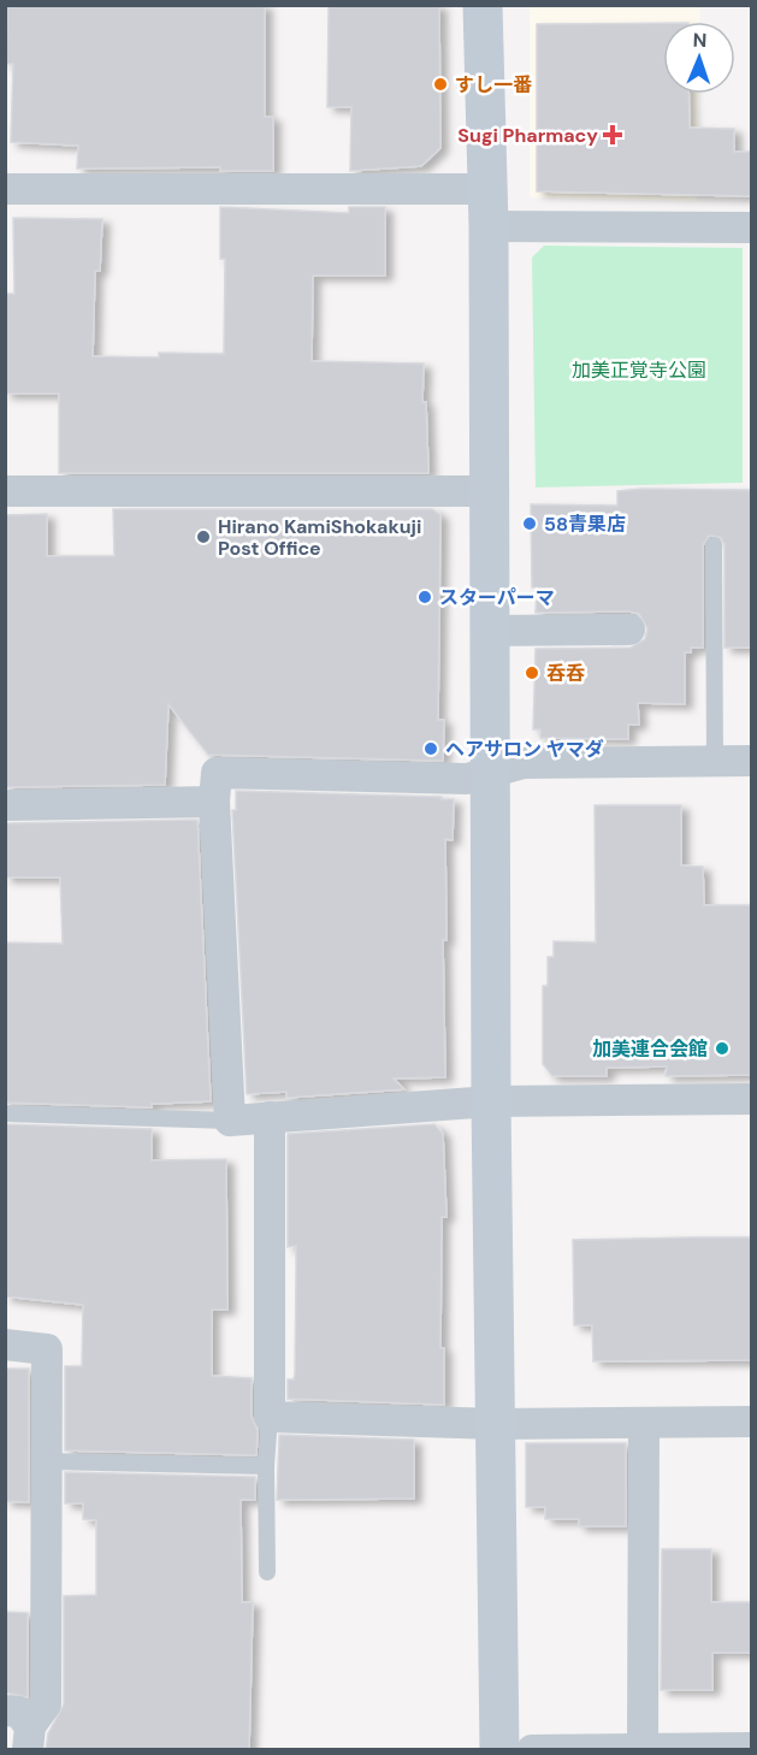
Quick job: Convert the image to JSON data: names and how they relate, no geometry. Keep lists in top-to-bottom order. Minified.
{"parks":["加美正覚寺公園"],"places":{"other":["すし一番","58青果店","Hirano KamiShokakuji Post Office","スターパーマ","呑呑","ヘアサロン ヤマダ","加美連合会館"],"health":["Sugi Pharmacy"]},"north":"top"}
